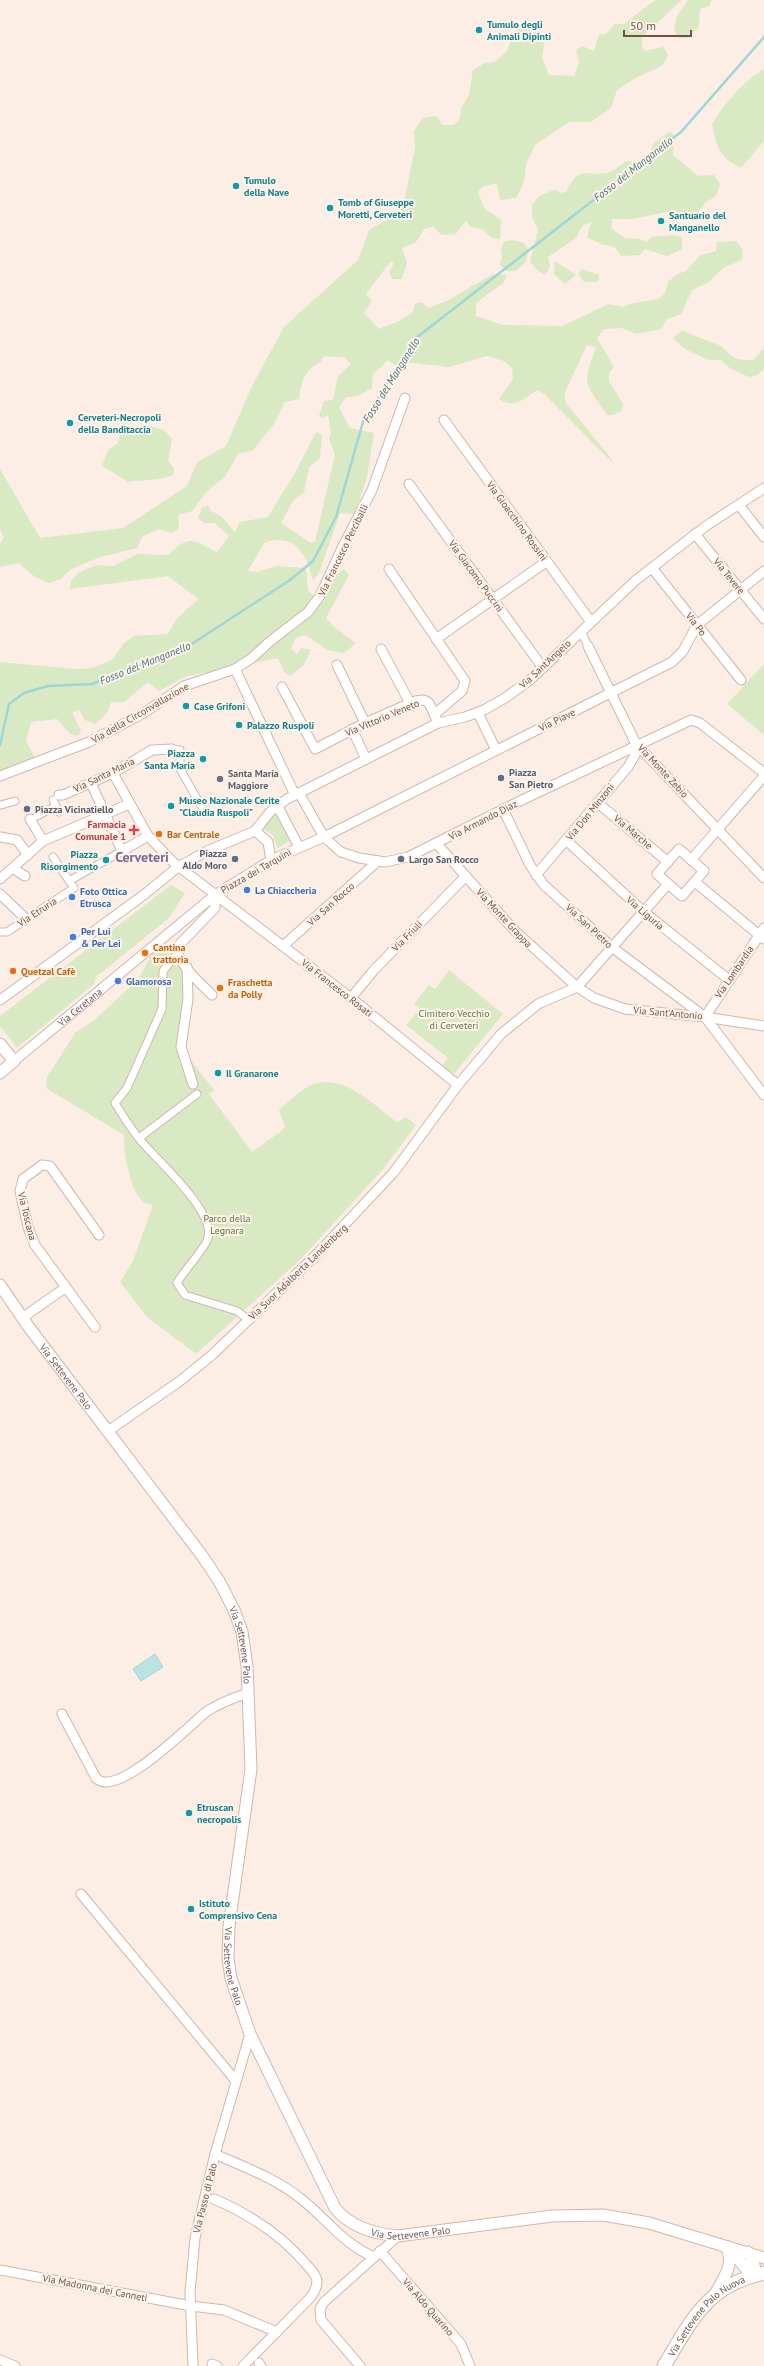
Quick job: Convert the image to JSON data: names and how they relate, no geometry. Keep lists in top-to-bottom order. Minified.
{"streets":{"main road":["Via Settevene Palo Nuova"],"street":["Via Gioacchino Rossini","Via Francesco Perciballi","Via Giacomo Puccini","Via Tevere","Via Po","Via Sant'Angelo","Via della Circonvallazione","Via Vittorio Veneto","Via Piave","Via Monte Zebio","Via Santa Maria","Via Don Minzoni","Via Armando Diaz","Via Marche","Piazza dei Tarquini","Via San Rocco","Via Etruria","Via Liguria","Via Monte Grappa","Via San Pietro","Via Friuli","Via Lombardia","Via Francesco Rosati","Via Ceretana","Via Sant'Antonio","Via Toscana","Via Suor Adalberta Landenberg","Via Settevene Palo","Via Passo di Palo","Via Madonna dei Canneti","Via Aldo Quarino"]},"crossings":[["Via Gioacchino Rossini","Via Sant'Angelo"],["Via Francesco Perciballi","Via della Circonvallazione"],["Via Giacomo Puccini","Via Sant'Angelo"],["Via Tevere","Via Sant'Angelo"],["Via Tevere","Via Piave"],["Via Po","Via Sant'Angelo"],["Via Po","Via Piave"],["Via Sant'Angelo","Via Vittorio Veneto"],["Via Sant'Angelo","Piazza dei Tarquini"],["Via Piave","Via Monte Zebio"],["Via Piave","Via Armando Diaz"],["Via Monte Zebio","Via Don Minzoni"],["Via Monte Zebio","Via Armando Diaz"],["Via Don Minzoni","Via Armando Diaz"],["Via Don Minzoni","Via Marche"],["Via Don Minzoni","Via Liguria"],["Via Don Minzoni","Via San Pietro"],["Via Armando Diaz","Via San Rocco"],["Via Armando Diaz","Via Monte Grappa"],["Via Armando Diaz","Via San Pietro"],["Piazza dei Tarquini","Via Francesco Rosati"],["Piazza dei Tarquini","Via Ceretana"],["Via San Rocco","Via Francesco Rosati"],["Via Liguria","Via Lombardia"],["Via Monte Grappa","Via Friuli"],["Via Monte Grappa","Via Sant'Antonio"],["Via Monte Grappa","Via Suor Adalberta Landenberg"],["Via San Pietro","Via Lombardia"],["Via San Pietro","Via Sant'Antonio"],["Via Friuli","Via Francesco Rosati"],["Via Lombardia","Via Sant'Antonio"],["Via Francesco Rosati","Via Ceretana"],["Via Francesco Rosati","Via Suor Adalberta Landenberg"],["Via Sant'Antonio","Via Suor Adalberta Landenberg"],["Via Suor Adalberta Landenberg","Via Settevene Palo"],["Via Settevene Palo","Via Passo di Palo"],["Via Settevene Palo","Via Settevene Palo Nuova"],["Via Passo di Palo","Via Madonna dei Canneti"],["Via Passo di Palo","Via Aldo Quarino"]],"districts":["Cerveteri"],"water":["Fosso del Manganello"],"parks":["Cimitero Vecchio di Cerveteri","Parco della Legnara"],"places":{"other":["Tumulo degli Animali Dipinti","Tumulo della Nave","Tomb of Giuseppe Moretti, Cerveteri","Santuario del Manganello","Cerveteri-Necropoli della Banditaccia","Case Grifoni","Palazzo Ruspoli","Piazza Santa Maria","Piazza San Pietro","Santa Maria Maggiore","Museo Nazionale Cerite \"Claudia Ruspoli\"","Piazza Vicinatiello","Bar Centrale","Piazza Aldo Moro","Largo San Rocco","Piazza Risorgimento","La Chiaccheria","Foto Ottica Etrusca","Per Lui & Per Lei","Cantina trattoria","Quetzal Cafè","Glamorosa","Fraschetta da Polly","Il Granarone","Etruscan necropolis","Istituto Comprensivo Cena"],"health":["Farmacia Comunale 1"]},"scale_bar":"50 m"}
